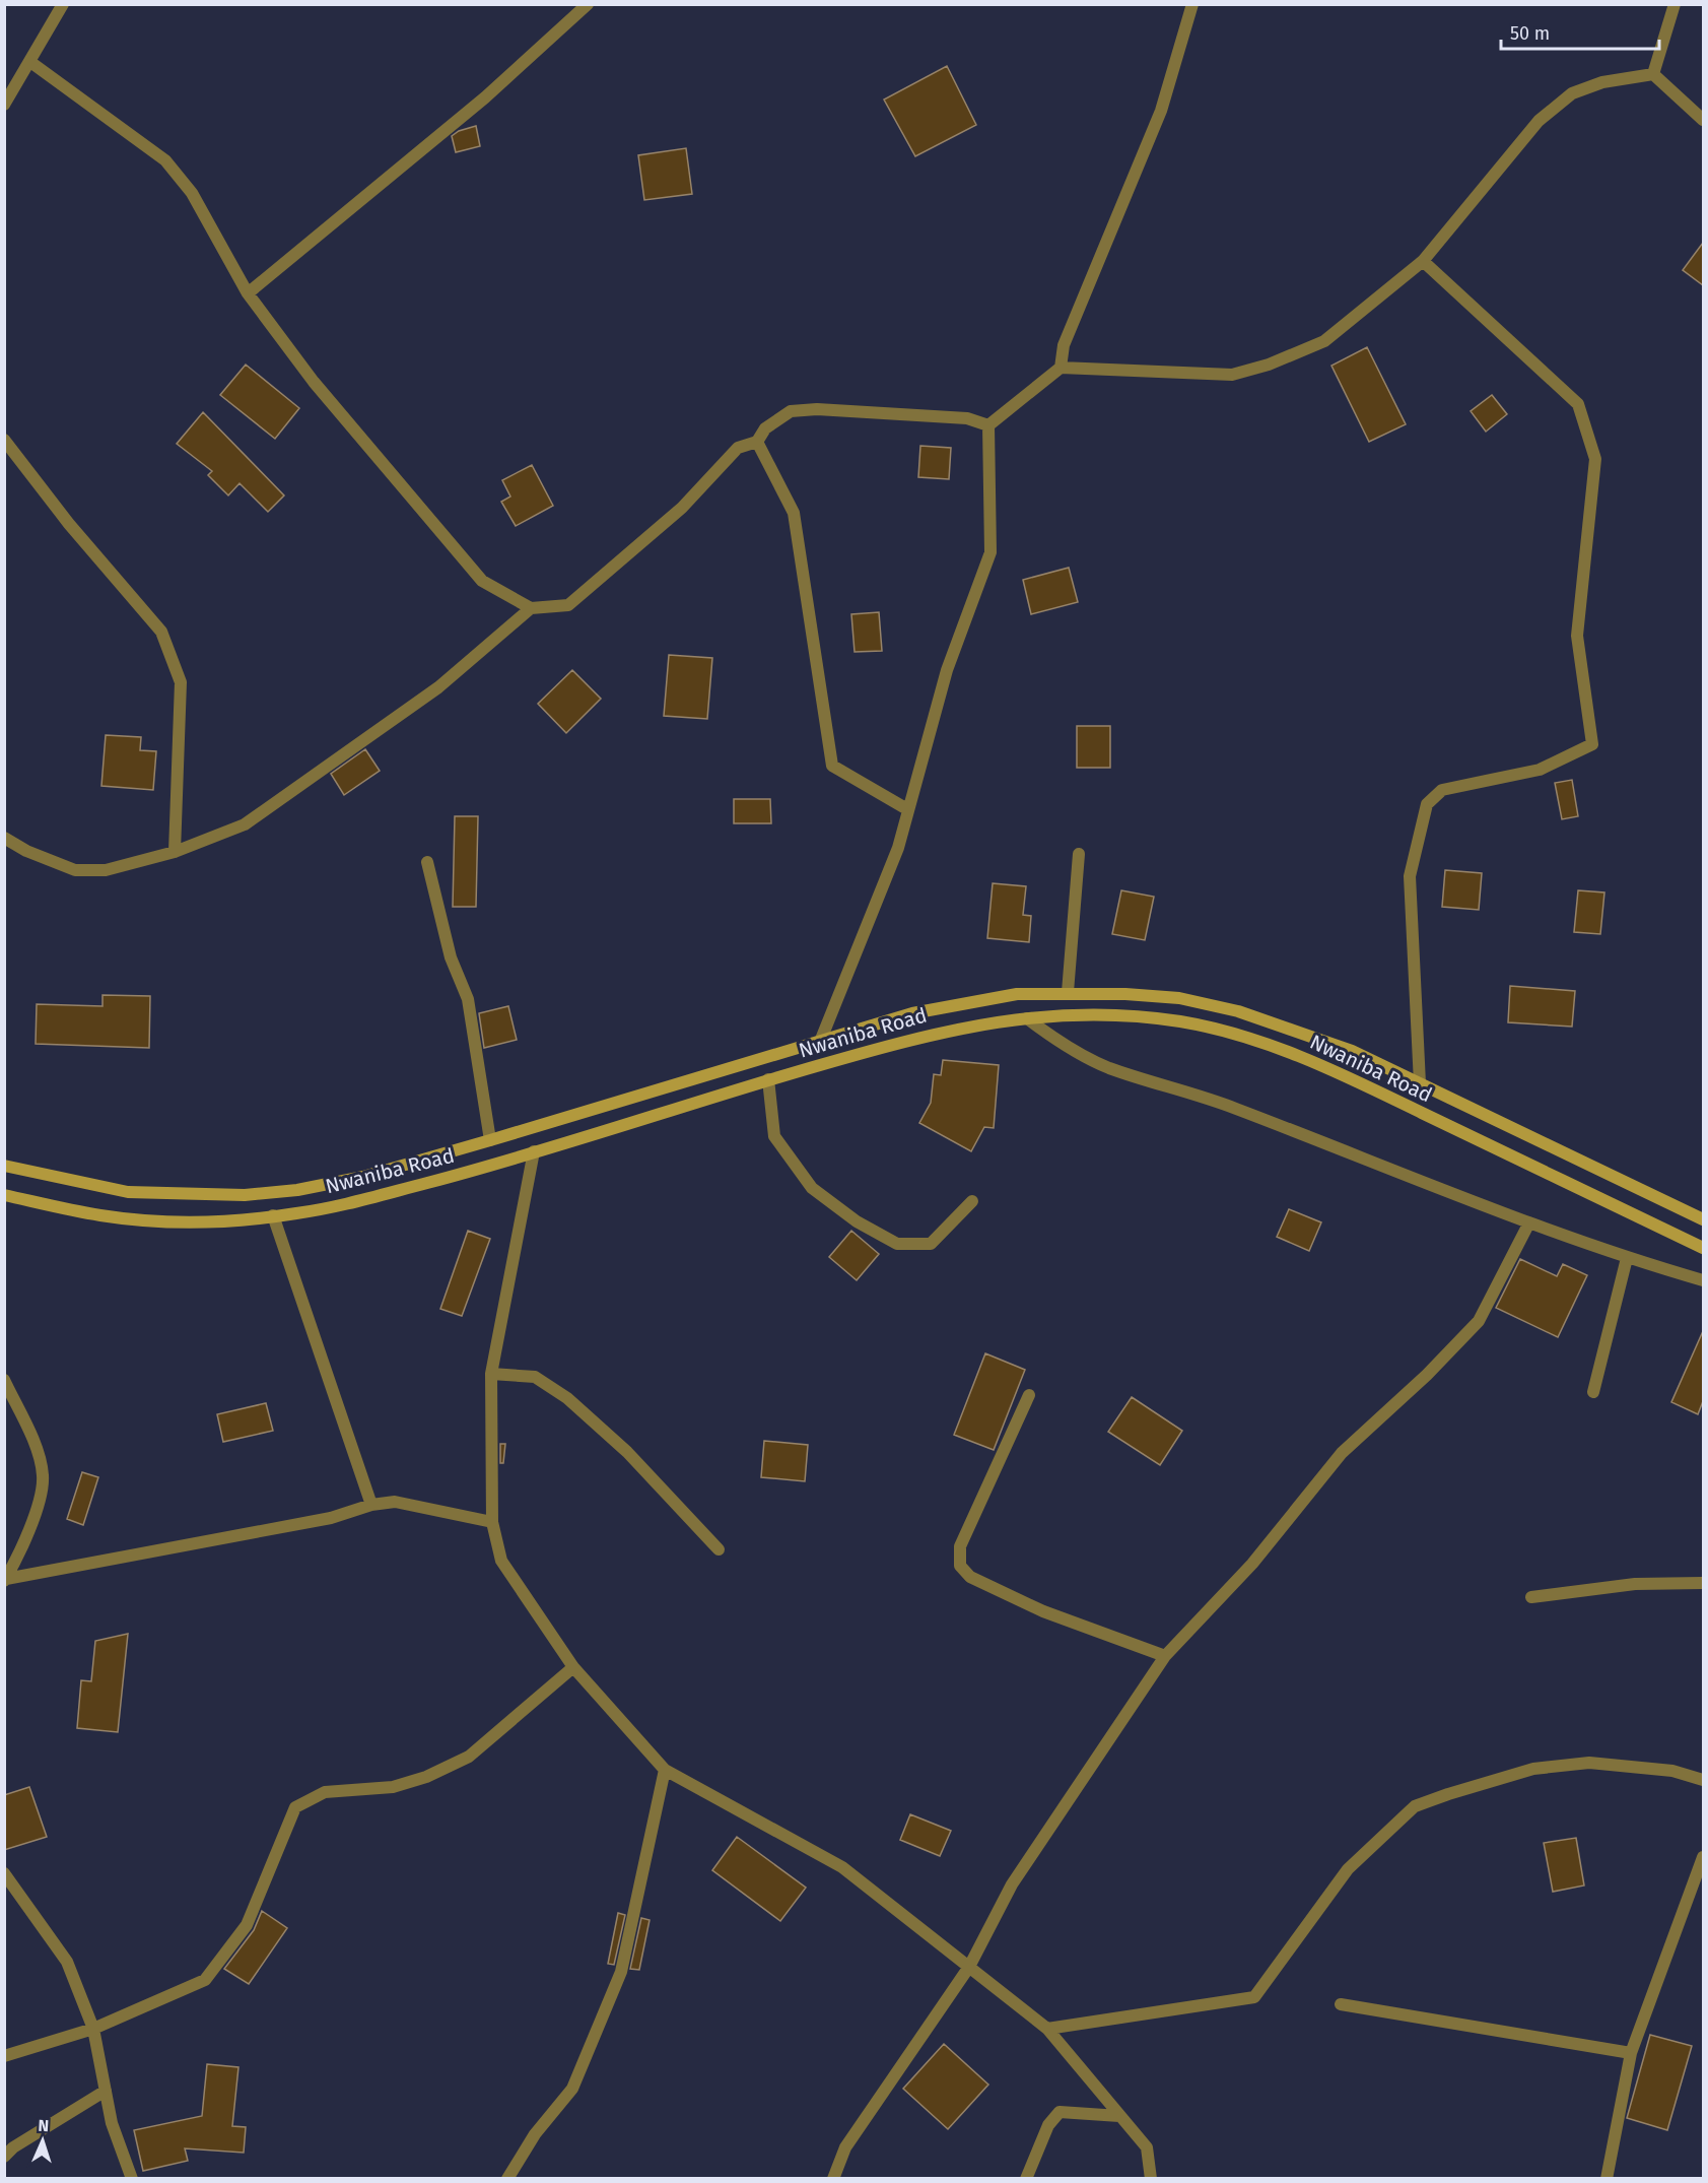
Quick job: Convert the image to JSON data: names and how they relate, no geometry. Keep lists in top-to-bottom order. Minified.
{"streets":{"main road":["Nwaniba Road"]},"scale_bar":"50 m","north":"top"}
